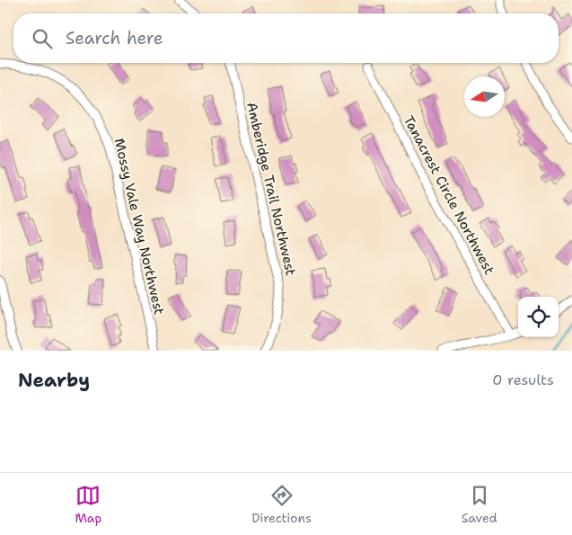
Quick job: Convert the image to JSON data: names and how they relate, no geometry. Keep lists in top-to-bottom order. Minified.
{"streets":{"street":["Amberidge Trail Northwest","Tanacrest Circle Northwest","Mossy Vale Way Northwest"]},"north":"left","page":{"search":"Search here","heading":["Nearby","0 results"],"nav":["Map","Directions","Saved"]}}
